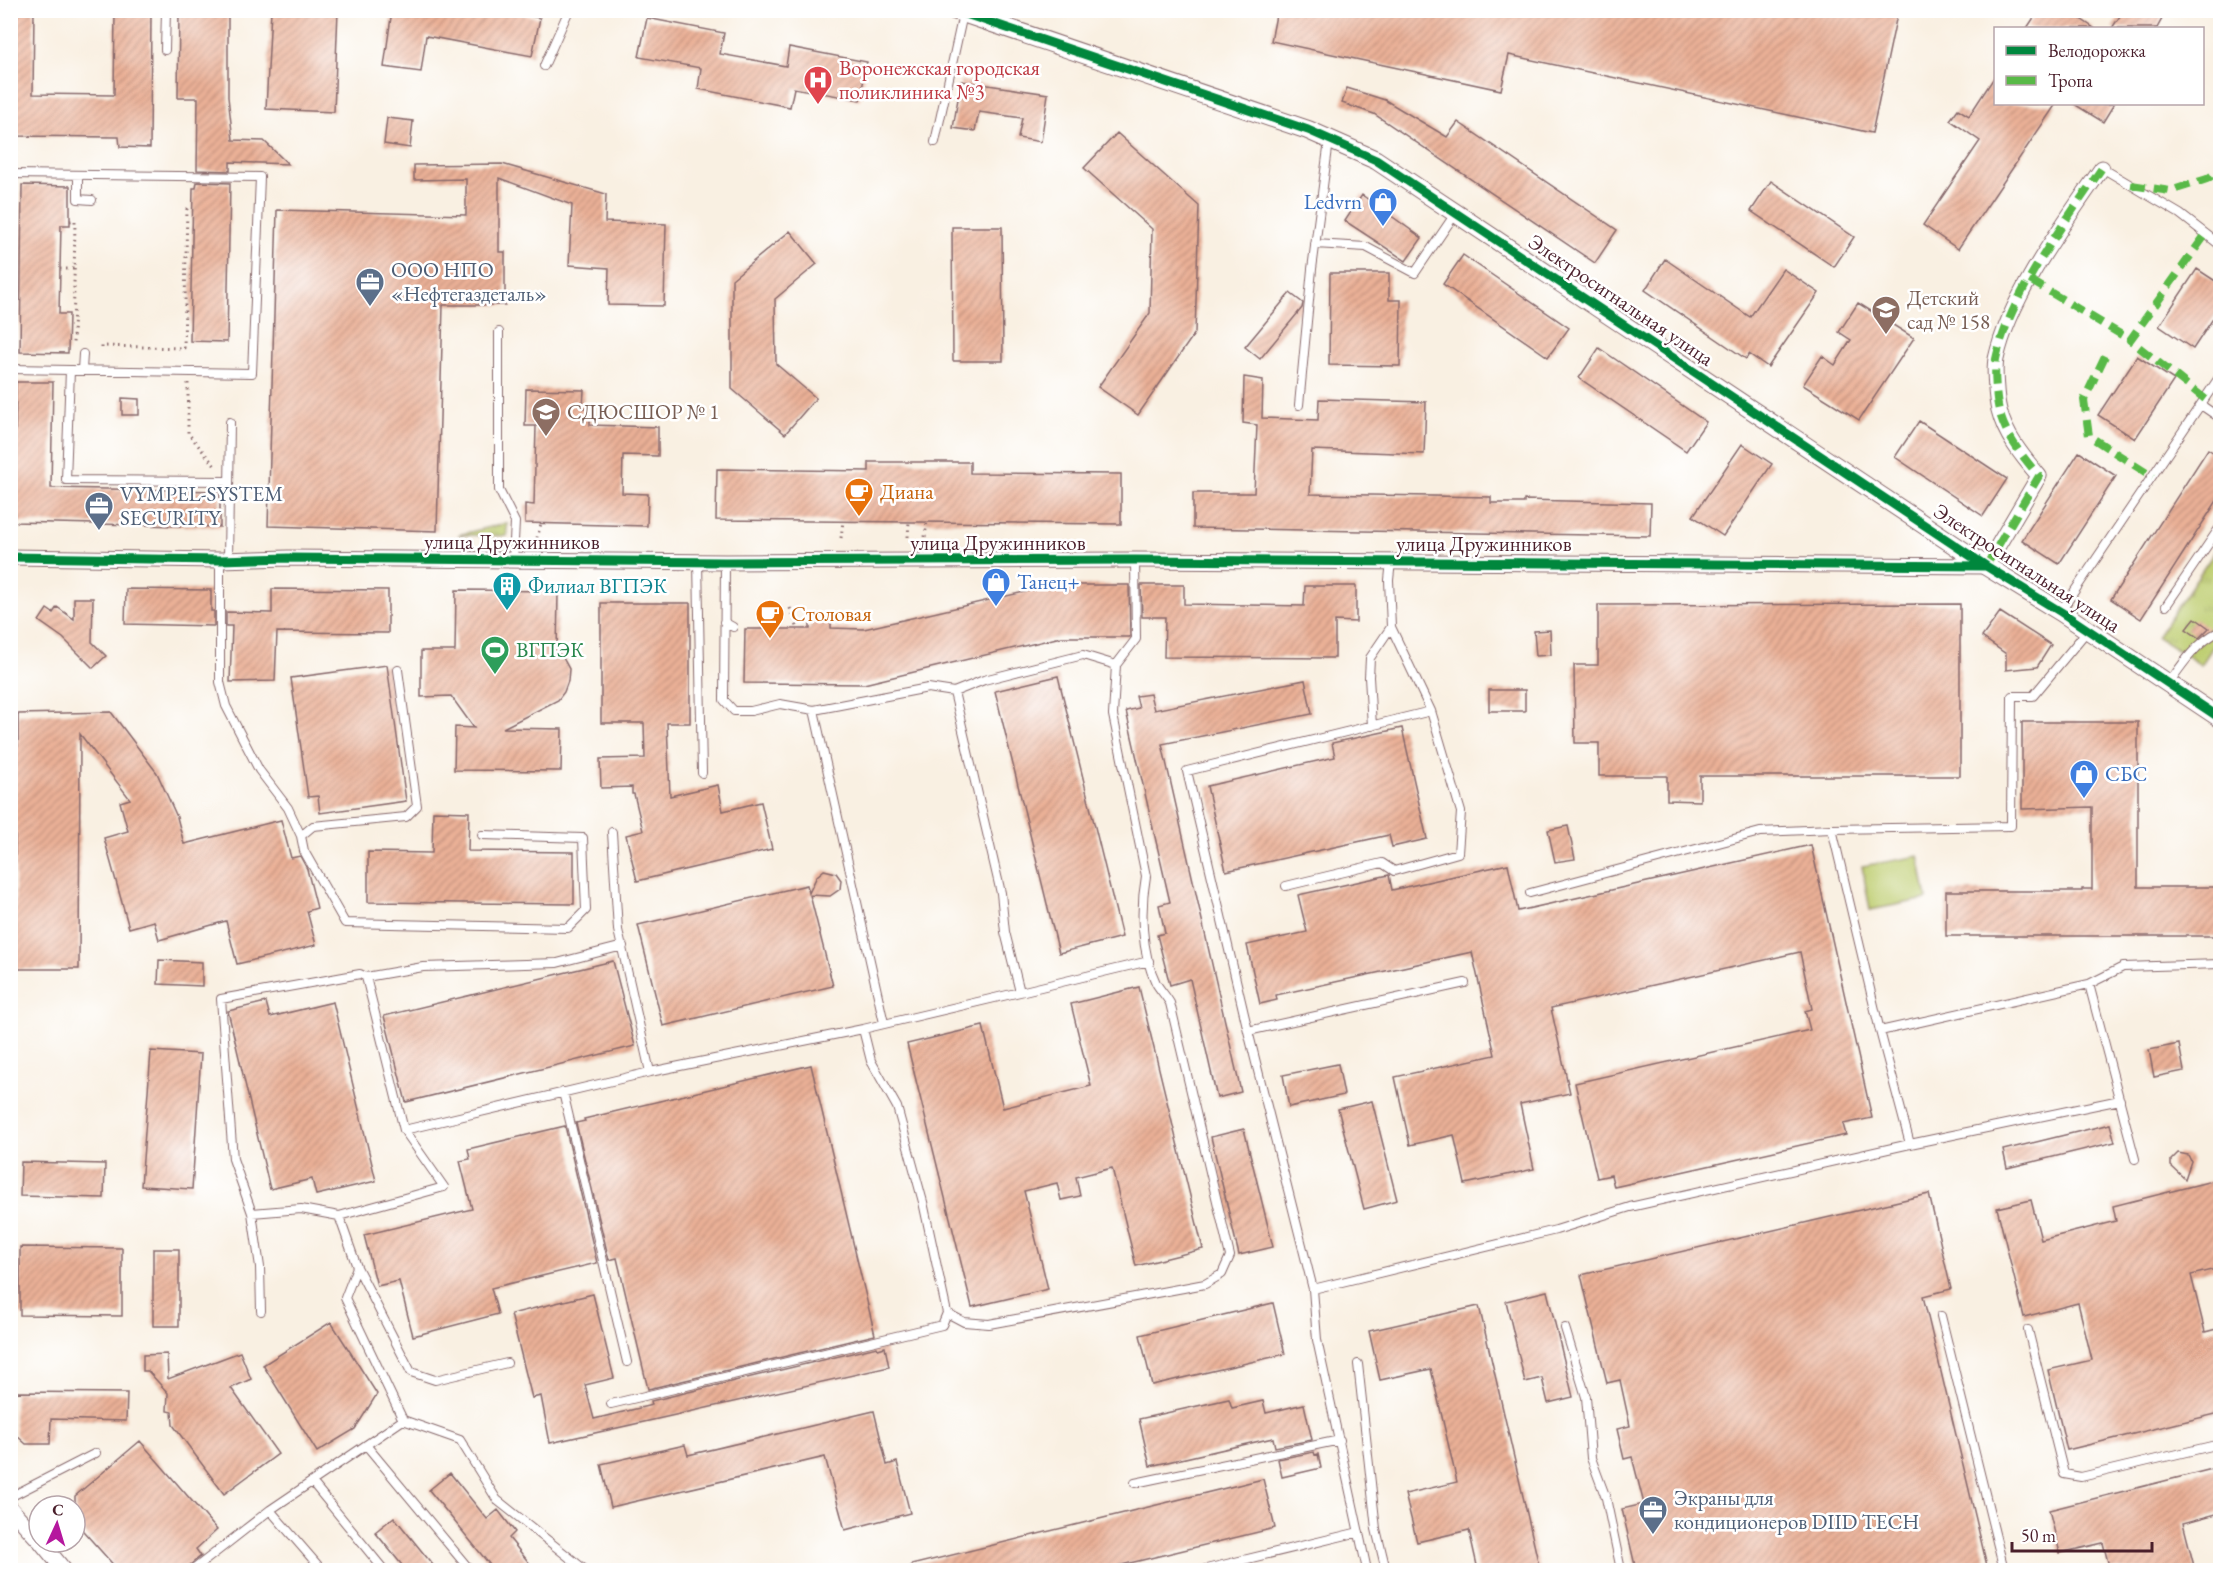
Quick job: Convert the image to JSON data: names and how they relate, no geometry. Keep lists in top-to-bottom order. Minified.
{"streets":{"street":["Электросигнальная улица","улица Дружинников"]},"crossings":[["Электросигнальная улица","улица Дружинников"]],"places":{"hospital":["Воронежская городская поликлиника №3"],"shop":["Ledvrn","Танец+","СБС"],"office":["ООО НПО «Нефтегаздеталь»","VYMPEL-SYSTEM SECURITY","Экраны для кондиционеров DIID TECH"],"school or university":["Детский сад № 158","СДЮСШОР № 1"],"cafe":["Диана","Столовая"],"building":["Филиал ВГПЭК"],"sports":["ВГПЭК"]},"legend":["Велодорожка","Тропа"],"scale_bar":"50 m","north":"top"}
